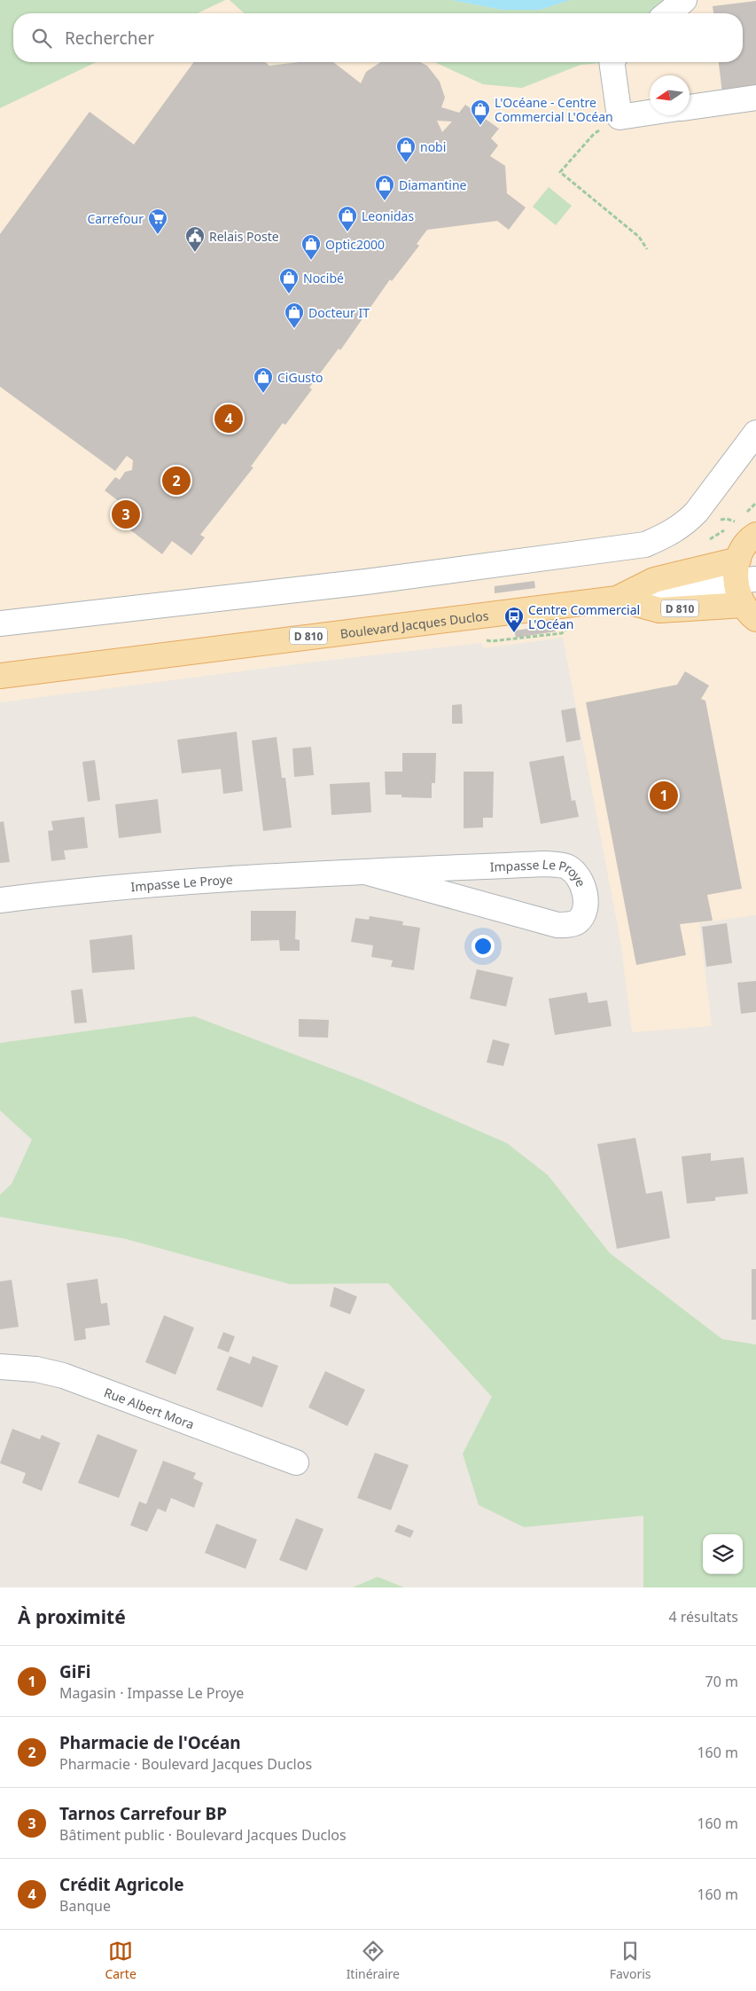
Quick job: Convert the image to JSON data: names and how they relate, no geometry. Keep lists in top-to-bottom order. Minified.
{"streets":{"main road":["D 810","Boulevard Jacques Duclos"],"street":["Impasse Le Proye","Rue Albert Mora"]},"places":{"shop":["L'Océane - Centre Commercial L'Océan","nobi","Diamantine","Leonidas","Optic2000","Nocibé","Docteur IT","CiGusto"],"supermarket":["Carrefour"],"public building":["Relais Poste"],"bus stop":["Centre Commercial L'Océan"]},"north":"left","page":{"search":"Rechercher","pins":["4","2","3","1"],"heading":["À proximité","4 résultats"],"list":[{"mark":"1","name":"GiFi","note":"Magasin · Impasse Le Proye","value":"70 m"},{"mark":"2","name":"Pharmacie de l'Océan","note":"Pharmacie · Boulevard Jacques Duclos","value":"160 m"},{"mark":"3","name":"Tarnos Carrefour BP","note":"Bâtiment public · Boulevard Jacques Duclos","value":"160 m"},{"mark":"4","name":"Crédit Agricole","note":"Banque","value":"160 m"}],"nav":["Carte","Itinéraire","Favoris"]}}
